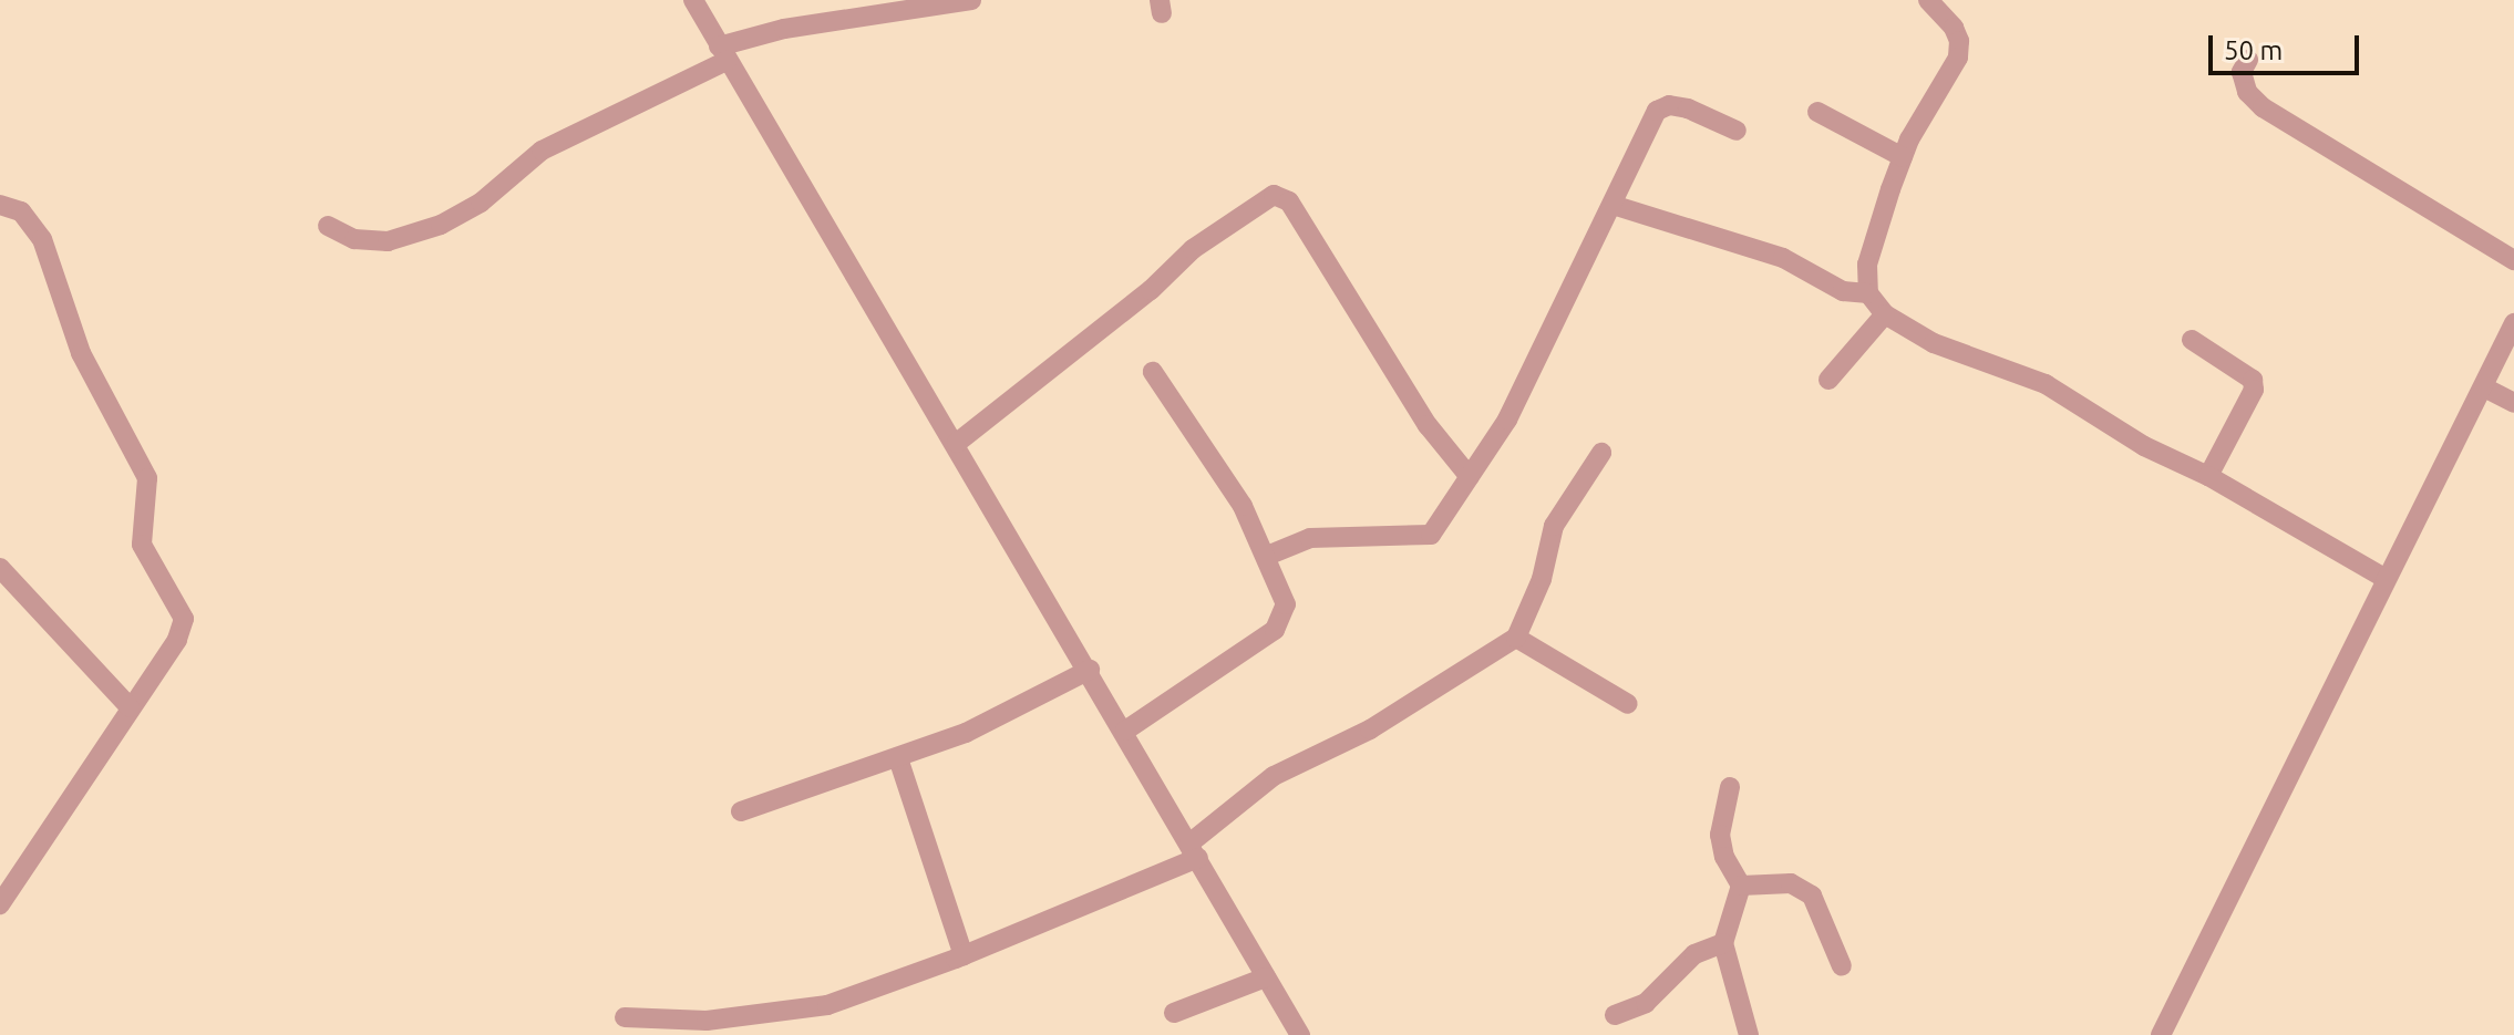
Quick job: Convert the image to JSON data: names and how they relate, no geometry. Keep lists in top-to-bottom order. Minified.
{"scale_bar":"50 m"}
